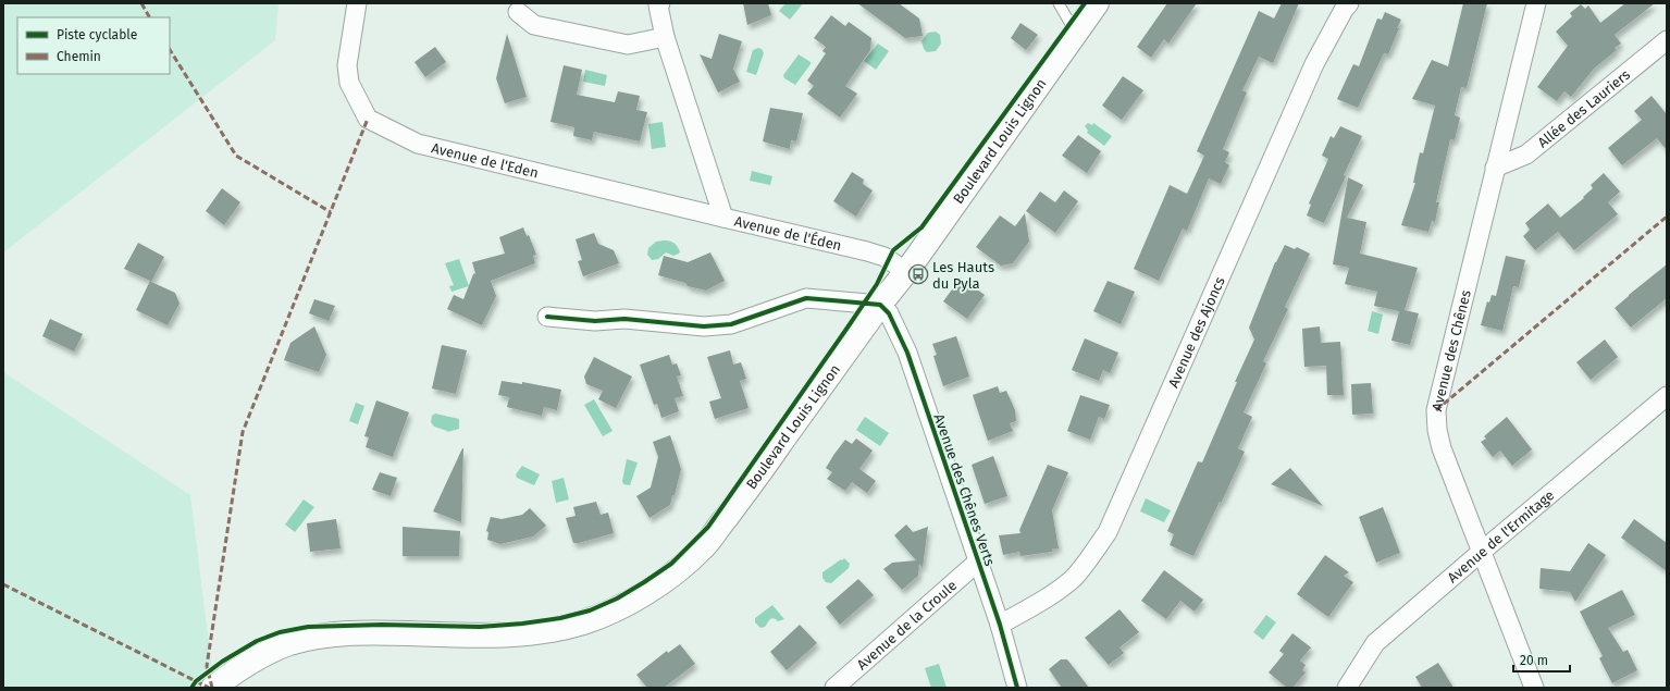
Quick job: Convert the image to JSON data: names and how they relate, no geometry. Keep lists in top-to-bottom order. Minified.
{"streets":{"main road":["Boulevard Louis Lignon"],"street":["Allée des Lauriers","Avenue de l'Eden","Avenue de l'Éden","Avenue des Ajoncs","Avenue des Chênes","Avenue des Chênes Verts","Avenue de l'Ermitage","Avenue de la Croule"]},"crossings":[["Allée des Lauriers","Avenue des Chênes"],["Boulevard Louis Lignon","Avenue de l'Éden"],["Boulevard Louis Lignon","Avenue des Chênes Verts"],["Avenue de l'Eden","Avenue de l'Éden"],["Avenue des Ajoncs","Avenue des Chênes Verts"],["Avenue des Chênes","Avenue de l'Ermitage"],["Avenue des Chênes Verts","Avenue de la Croule"]],"places":{"bus stop":["Les Hauts du Pyla"]},"legend":["Piste cyclable","Chemin"],"scale_bar":"20 m"}
